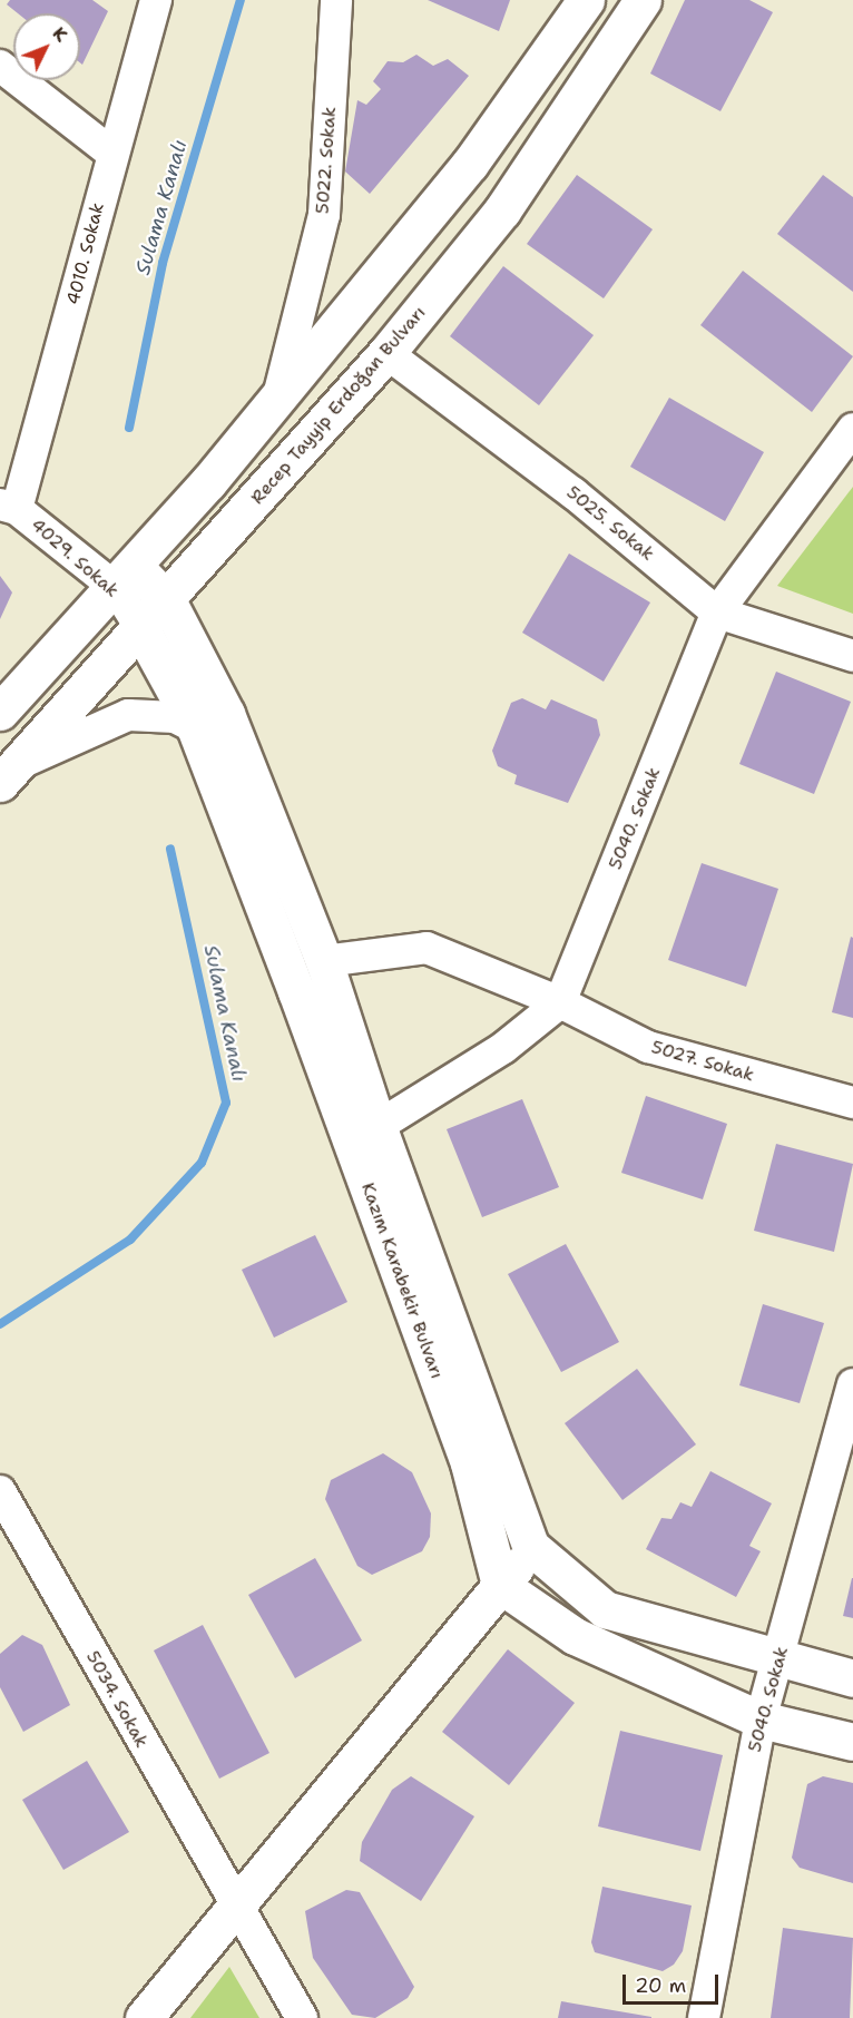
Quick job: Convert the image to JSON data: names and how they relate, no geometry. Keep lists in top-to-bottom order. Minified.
{"streets":{"main road":["Recep Tayyip Erdoğan Bulvarı","Kazım Karabekir Bulvarı"],"street":["5022. Sokak","4010. Sokak","5025. Sokak","4029. Sokak","5040. Sokak","5027. Sokak","5034. Sokak"]},"crossings":[["4010. Sokak","4029. Sokak"],["Recep Tayyip Erdoğan Bulvarı","5025. Sokak"],["Recep Tayyip Erdoğan Bulvarı","4029. Sokak"],["Recep Tayyip Erdoğan Bulvarı","Kazım Karabekir Bulvarı"],["5025. Sokak","5040. Sokak"],["4029. Sokak","Kazım Karabekir Bulvarı"],["5040. Sokak","5027. Sokak"],["5040. Sokak","Kazım Karabekir Bulvarı"],["5027. Sokak","Kazım Karabekir Bulvarı"]],"water":["Sulama Kanalı"],"scale_bar":"20 m","north":"top right"}
